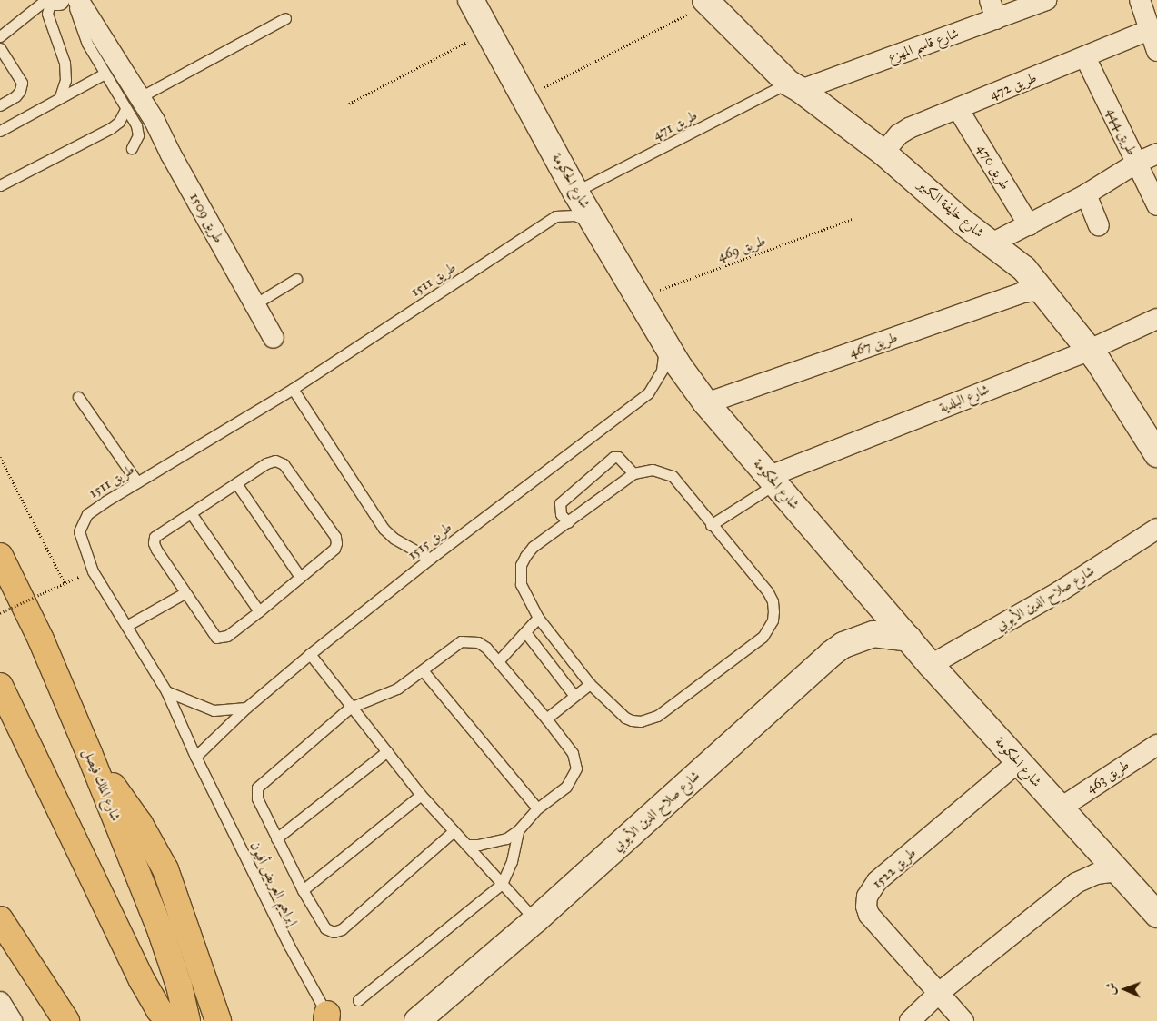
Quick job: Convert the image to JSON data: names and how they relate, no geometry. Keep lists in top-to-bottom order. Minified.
{"streets":{"highway":["شارع الملك فيصل"],"street":["شارع قاسم المهزع","طريق 472","طريق 444","طريق 470","شارع الحكومة","شارع خليفة الكبير","طريق 1509","طريق 467","شارع البلدية","شارع صلاح الدين الأيوبي","طريق 463","طريق 1522"],"lane":["طريق 471","طريق 1511","طريق 1515","إبراهيم العريض أفيون"],"path":["طريق 469"]},"crossings":[["شارع قاسم المهزع","طريق 471"],["شارع قاسم المهزع","شارع خليفة الكبير"],["طريق 472","طريق 444"],["طريق 472","طريق 470"],["طريق 472","شارع خليفة الكبير"],["طريق 471","شارع الحكومة"],["طريق 471","شارع خليفة الكبير"],["شارع الحكومة","طريق 469"],["شارع الحكومة","طريق 1511"],["شارع الحكومة","طريق 467"],["شارع الحكومة","شارع البلدية"],["شارع الحكومة","طريق 1515"],["شارع الحكومة","شارع صلاح الدين الأيوبي"],["شارع الحكومة","طريق 463"],["شارع الحكومة","طريق 1522"],["شارع خليفة الكبير","طريق 467"],["شارع خليفة الكبير","شارع البلدية"],["طريق 1511","طريق 1515"],["طريق 1511","إبراهيم العريض أفيون"],["طريق 1515","إبراهيم العريض أفيون"]],"north":"left"}
